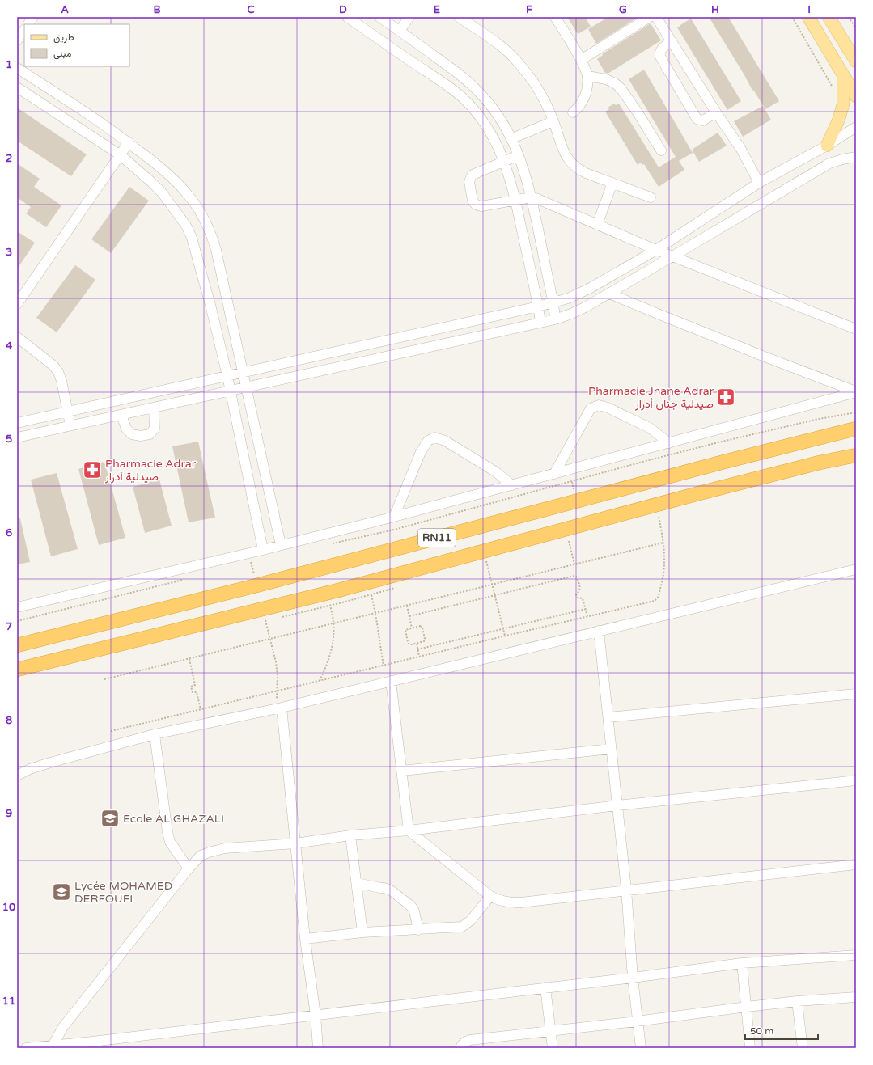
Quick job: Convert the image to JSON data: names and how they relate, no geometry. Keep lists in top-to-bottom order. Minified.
{"streets":{"highway":["RN11"]},"places":{"pharmacy":["Pharmacie Jnane Adrar صيدلية جنان أدرار","Pharmacie Adrar صيدلية أدرار"],"school or university":["Ecole AL GHAZALI","Lycée MOHAMED DERFOUFI"]},"legend":["طريق","مبنى"],"scale_bar":"50 m","grid":{"columns":["A","B","C","D","E","F","G","H","I"],"rows":["1","2","3","4","5","6","7","8","9","10","11"]}}
